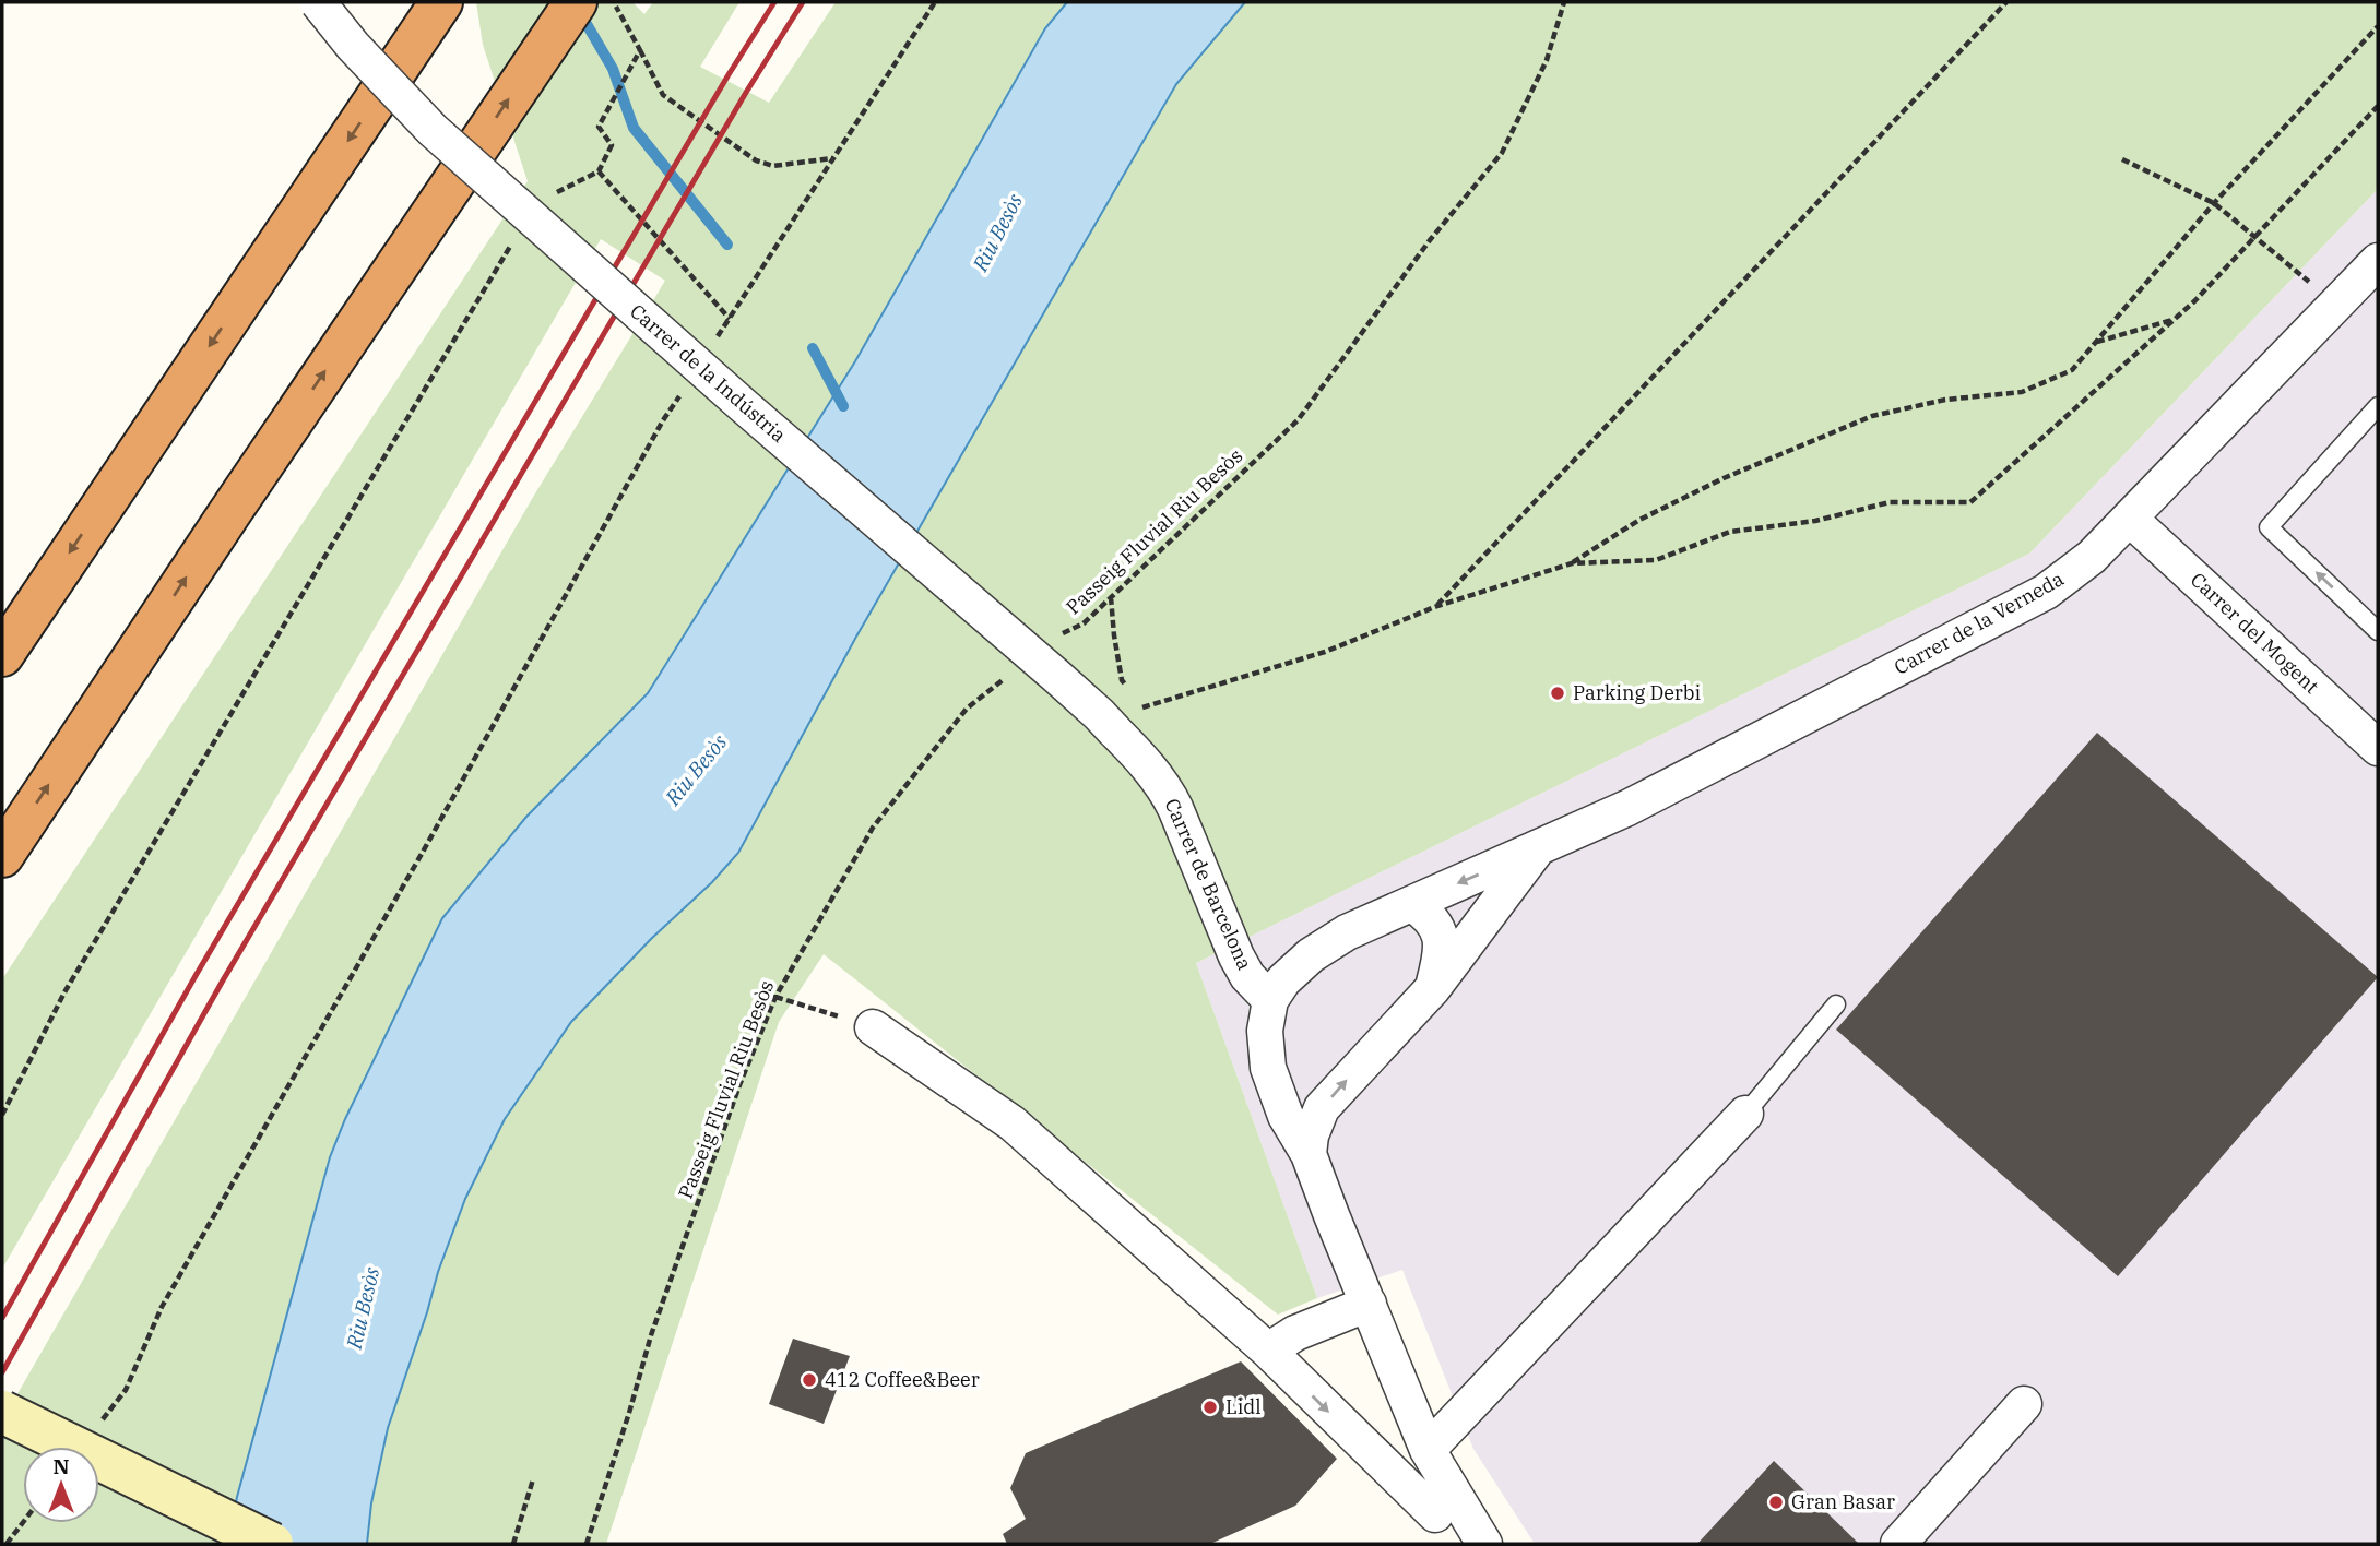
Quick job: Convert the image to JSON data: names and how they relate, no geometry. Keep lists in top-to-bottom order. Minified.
{"streets":{"street":["Carrer de la Indústria","Carrer de la Verneda","Carrer del Mogent","Carrer de Barcelona"],"path":["Passeig Fluvial Riu Besòs"]},"crossings":[["Carrer de la Indústria","Carrer de Barcelona"],["Carrer de la Verneda","Carrer del Mogent"],["Carrer de la Verneda","Carrer de Barcelona"]],"water":["Riu Besòs"],"places":["Parking Derbi","412 Coffee&Beer","Lidl","Gran Basar"],"north":"top"}
